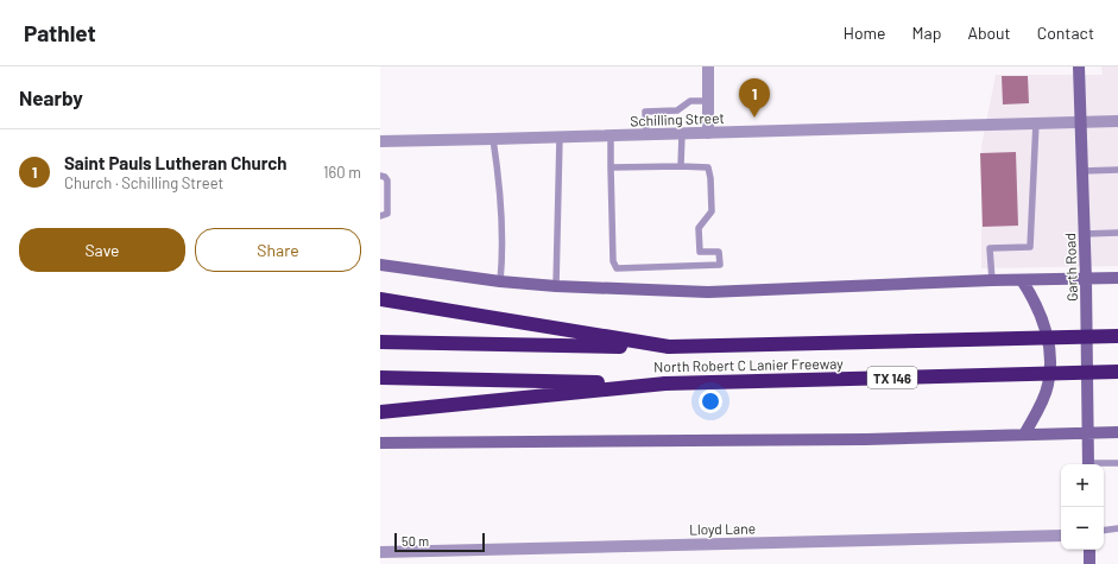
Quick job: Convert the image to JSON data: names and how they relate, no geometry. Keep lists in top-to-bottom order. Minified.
{"streets":{"highway":["North Robert C Lanier Freeway","TX 146"],"main road":["Garth Road"],"street":["Schilling Street","Lloyd Lane"]},"crossings":[["Schilling Street","Garth Road"]],"scale_bar":"50 m","page":{"header":"Pathlet","nav":["Home","Map","About","Contact"],"heading":"Nearby","pins":"1","list":[{"mark":"1","name":"Saint Pauls Lutheran Church","note":"Church · Schilling Street","value":"160 m"}],"buttons":["Save","Share"],"map_buttons":["+","−"],"scale":"50 m"}}
